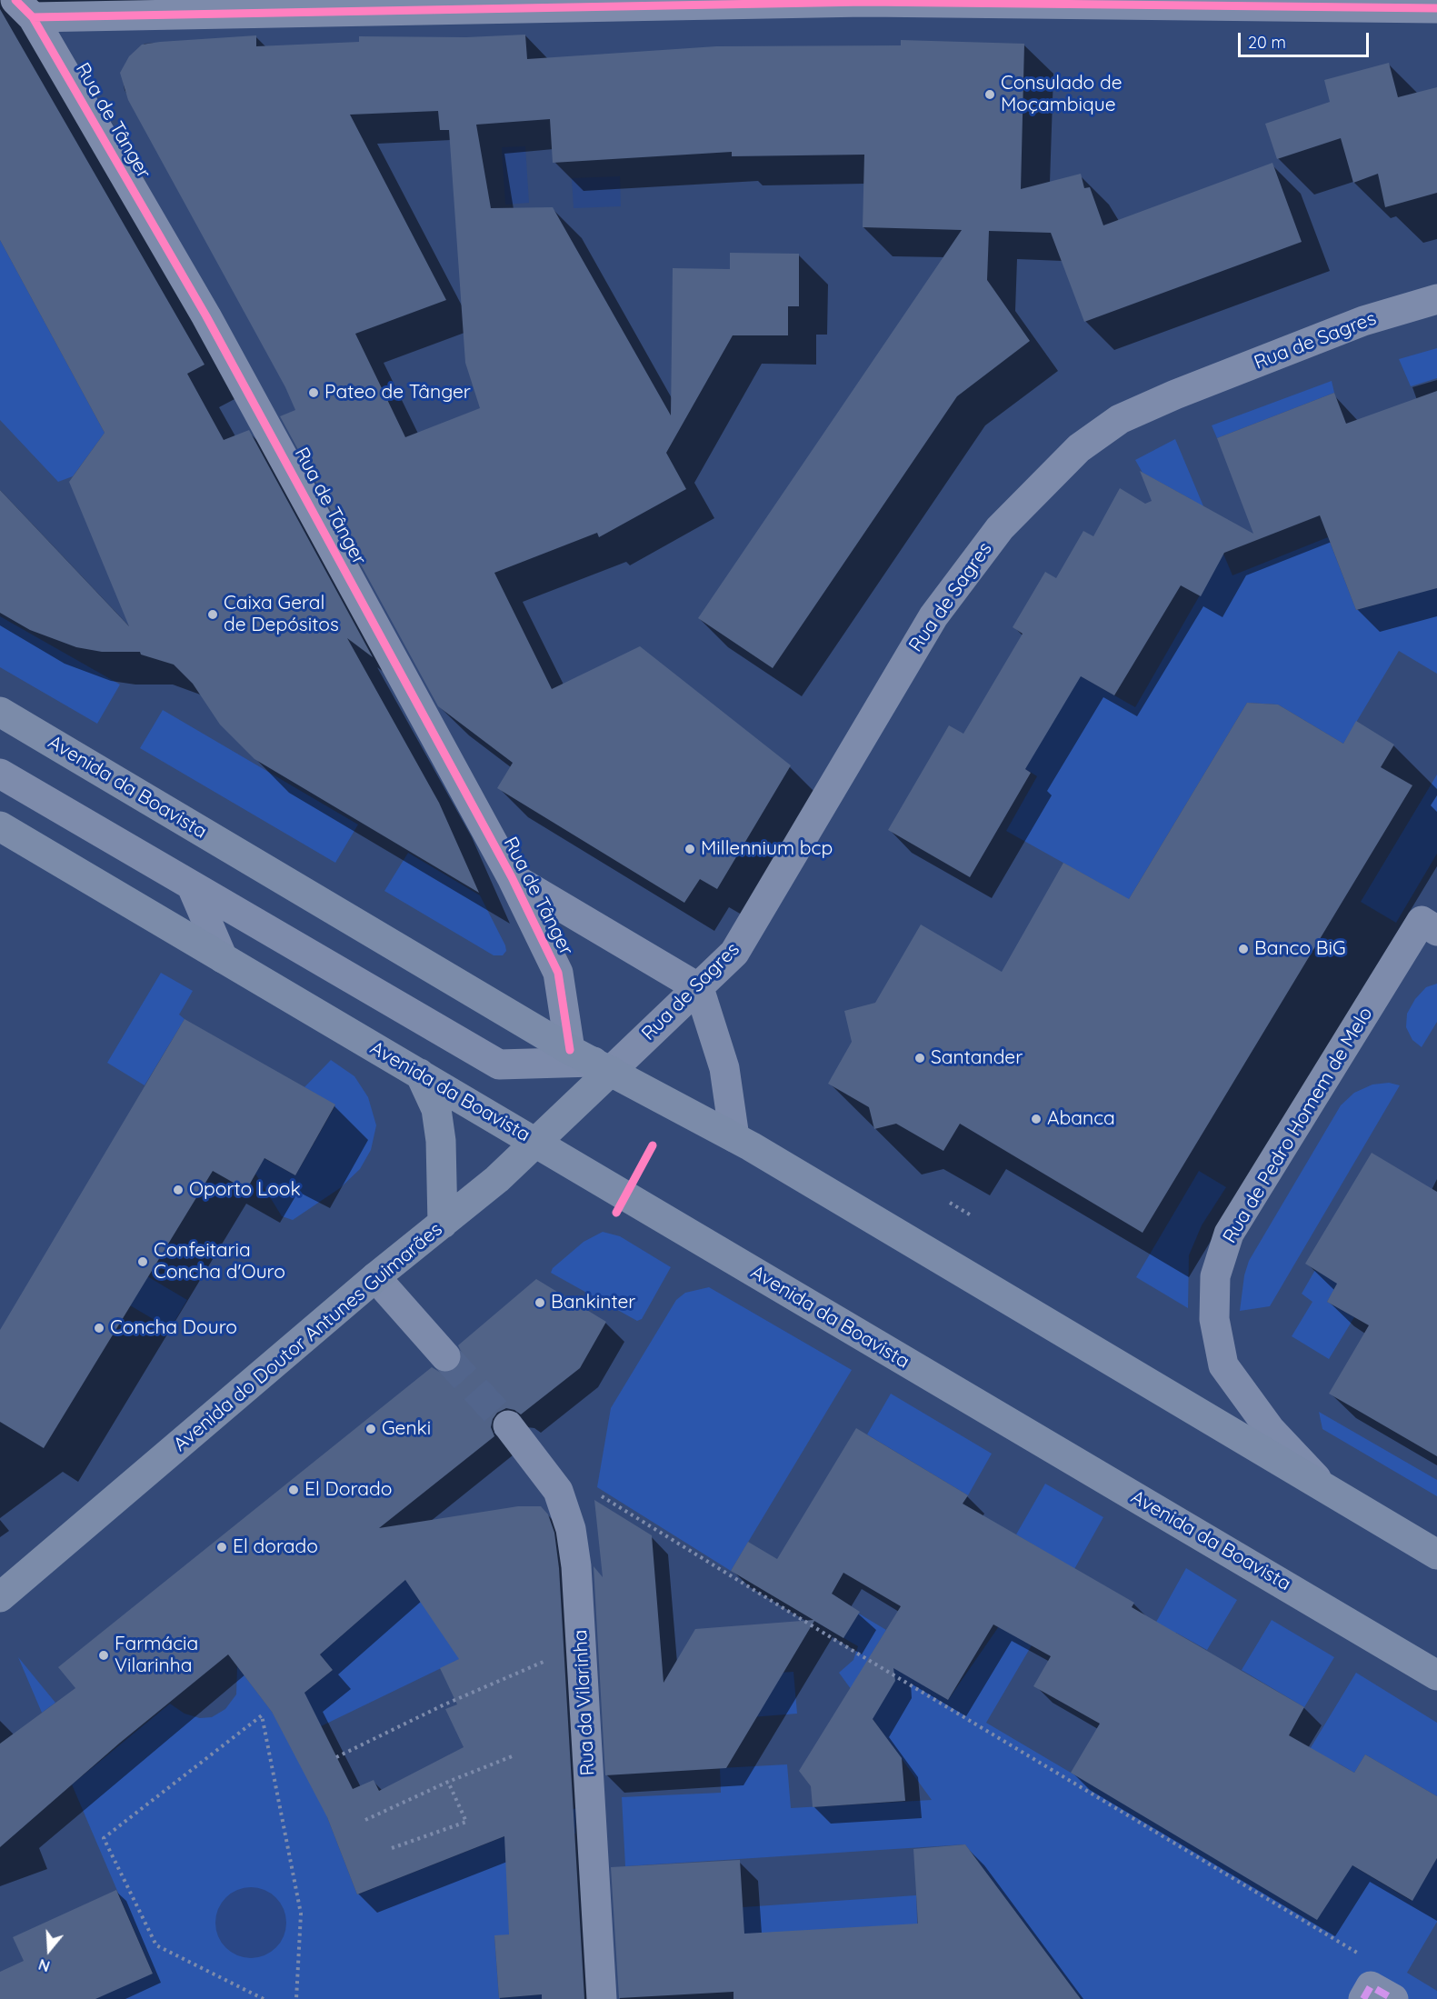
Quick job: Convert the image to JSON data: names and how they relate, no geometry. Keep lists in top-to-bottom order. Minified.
{"streets":{"main road":["Avenida da Boavista","Avenida do Doutor Antunes Guimarães"],"street":["Rua de Tânger","Rua de Sagres","Rua de Pedro Homem de Melo","Rua da Vilarinha"]},"crossings":[["Rua de Tânger","Rua de Sagres"],["Rua de Tânger","Avenida da Boavista"],["Rua de Tânger","Avenida do Doutor Antunes Guimarães"],["Rua de Sagres","Avenida da Boavista"],["Rua de Sagres","Avenida do Doutor Antunes Guimarães"],["Avenida da Boavista","Rua de Pedro Homem de Melo"],["Avenida da Boavista","Avenida do Doutor Antunes Guimarães"]],"places":["Consulado de Moçambique","Pateo de Tânger","Caixa Geral de Depósitos","Millennium bcp","Banco BiG","Santander","Abanca","Oporto Look","Confeitaria Concha d'Ouro","Bankinter","Concha Douro","Genki","El Dorado","El dorado","Farmácia Vilarinha"],"scale_bar":"20 m","north":"bottom"}
